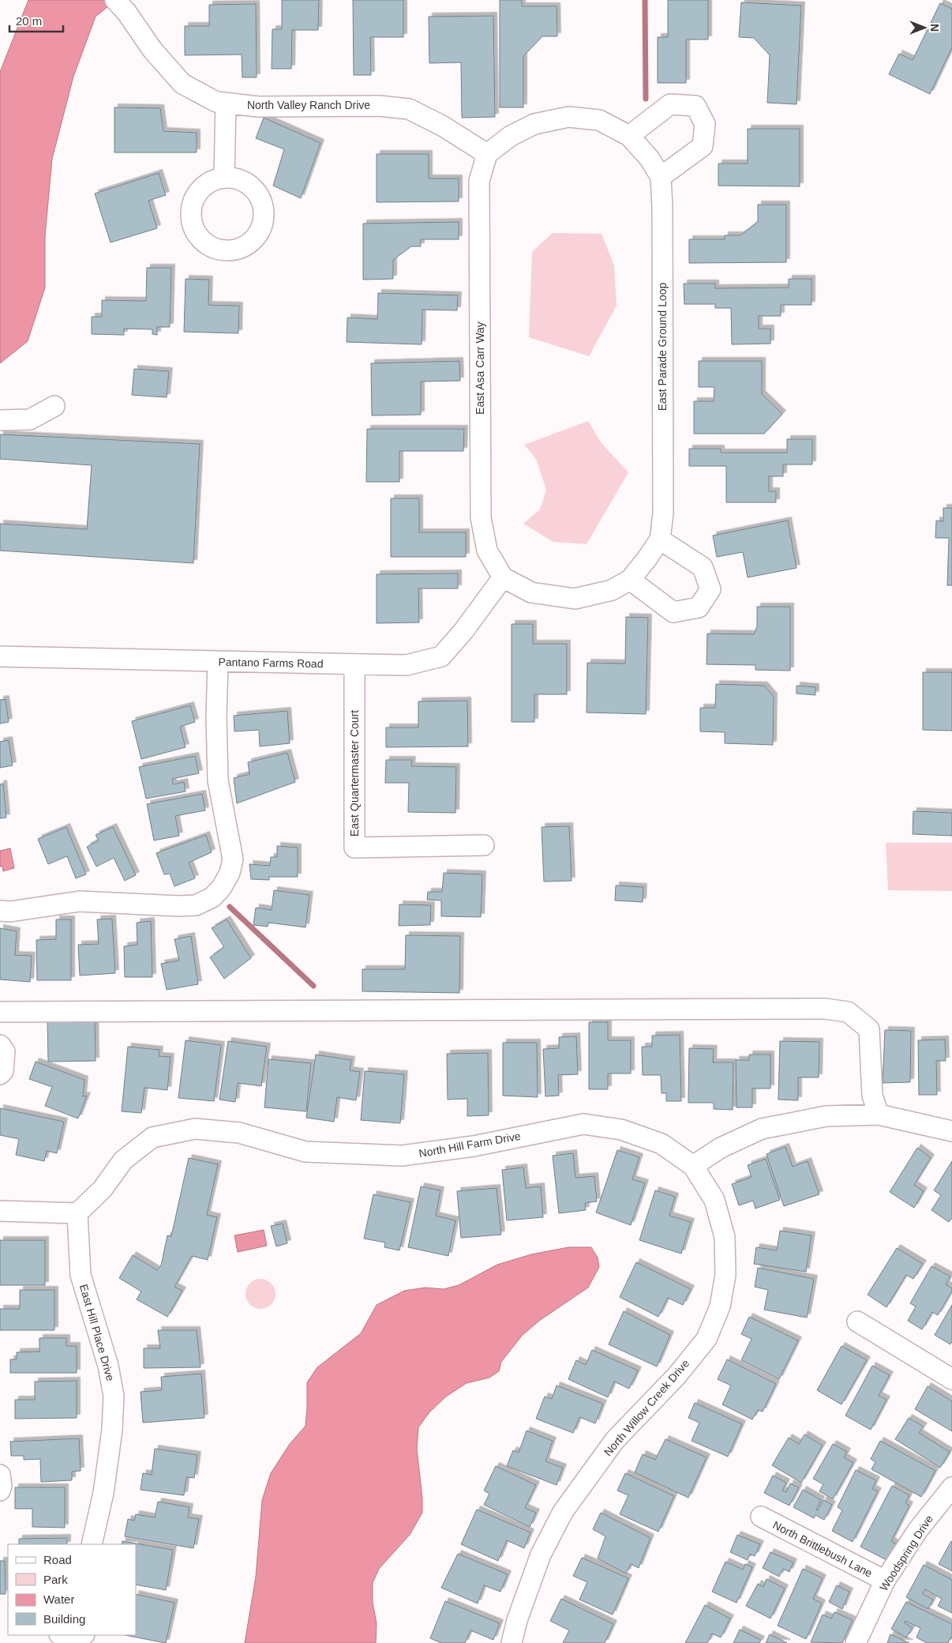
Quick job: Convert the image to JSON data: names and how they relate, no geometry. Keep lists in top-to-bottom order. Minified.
{"streets":{"street":["North Valley Ranch Drive","East Parade Ground Loop","East Asa Carr Way","Pantano Farms Road","East Quartermaster Court","North Hill Farm Drive","East Hill Place Drive","North Willow Creek Drive","North Brittlebush Lane","Woodspring Drive"]},"crossings":[["North Valley Ranch Drive","East Parade Ground Loop"],["North Valley Ranch Drive","East Asa Carr Way"],["East Parade Ground Loop","East Asa Carr Way"],["East Parade Ground Loop","Pantano Farms Road"],["East Asa Carr Way","Pantano Farms Road"],["Pantano Farms Road","East Quartermaster Court"],["North Hill Farm Drive","East Hill Place Drive"],["North Hill Farm Drive","North Willow Creek Drive"],["North Brittlebush Lane","Woodspring Drive"]],"legend":["Road","Park","Water","Building"],"scale_bar":"20 m","north":"right"}
